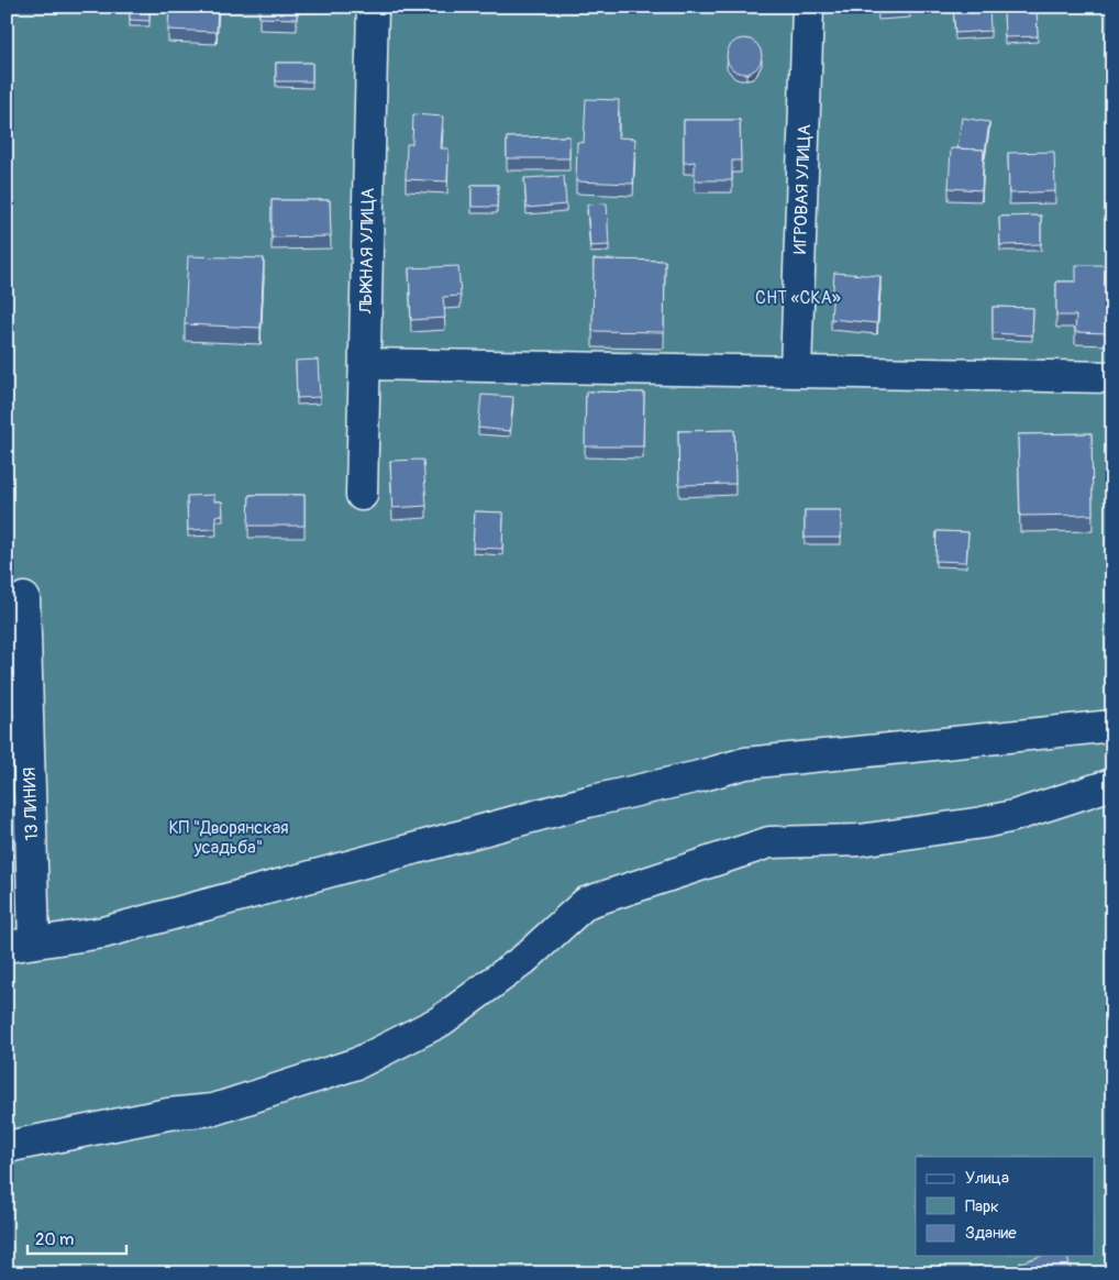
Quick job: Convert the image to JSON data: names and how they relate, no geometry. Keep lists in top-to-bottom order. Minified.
{"streets":{"street":["ИГРОВАЯ УЛИЦА","ЛЫЖНАЯ УЛИЦА","13 ЛИНИЯ"]},"parks":["СНТ «СКА»","КП \"Дворянская усадьба\""],"legend":["Улица","Парк","Здание"],"scale_bar":"20 m"}
